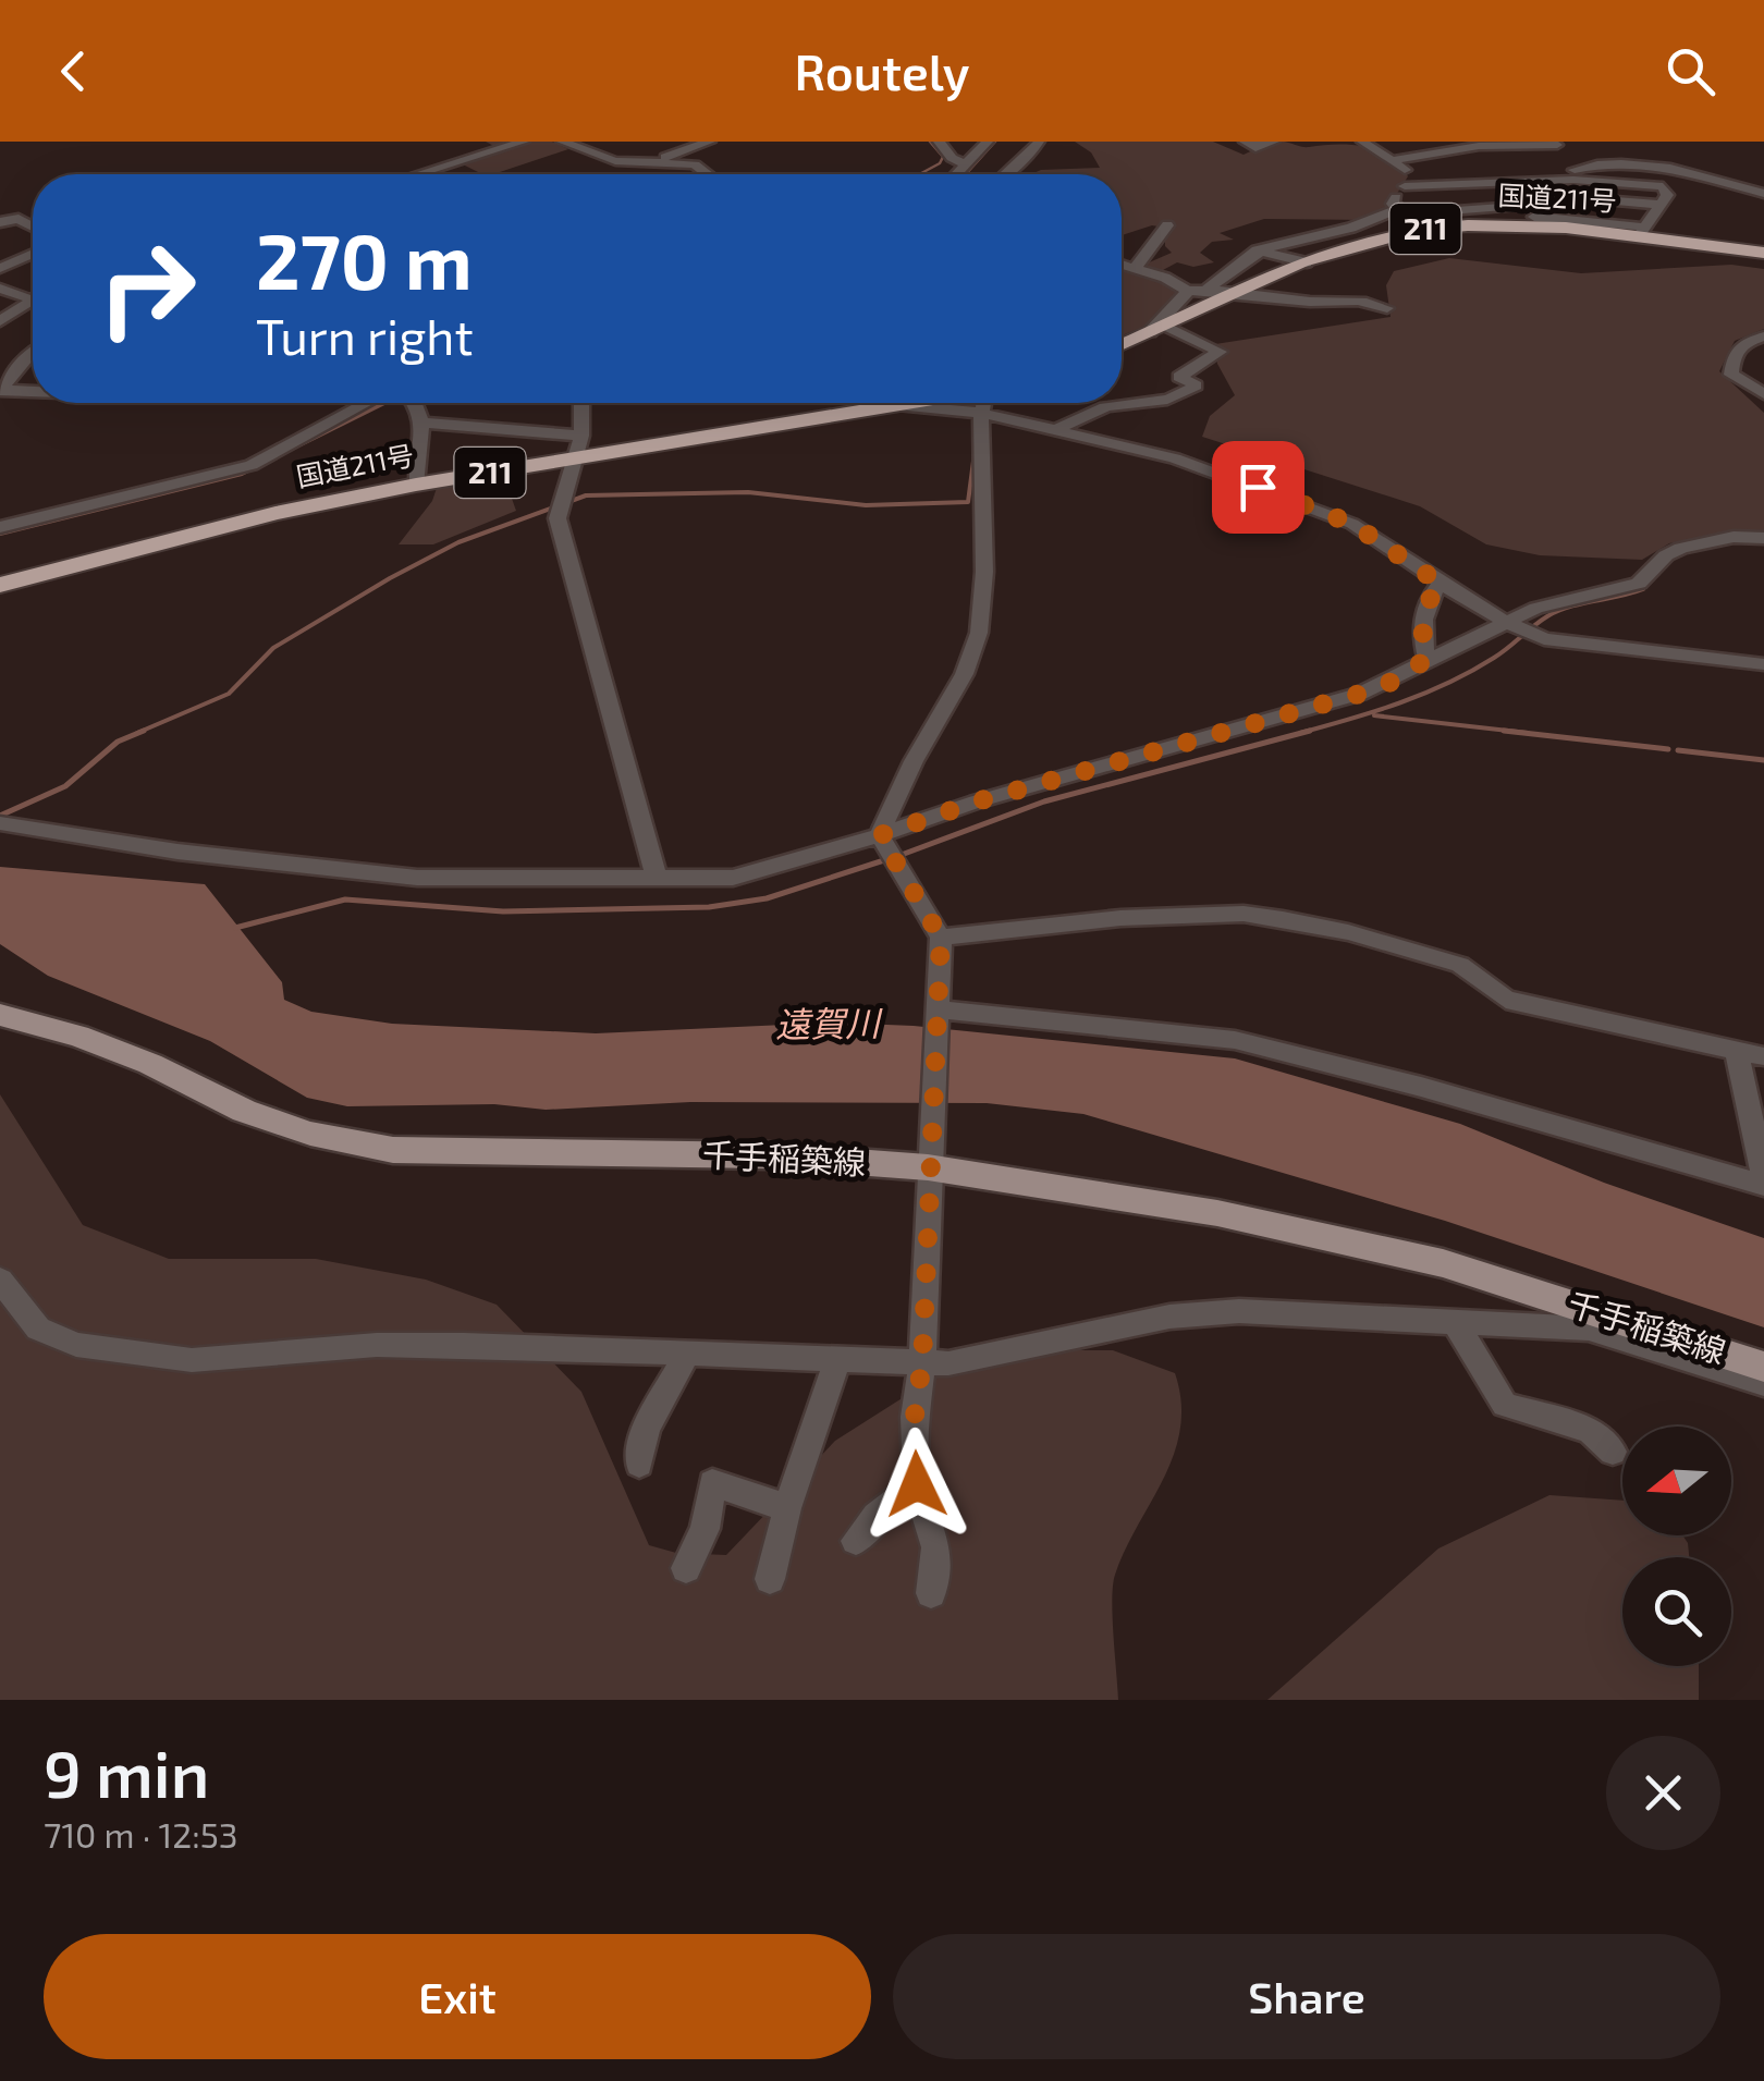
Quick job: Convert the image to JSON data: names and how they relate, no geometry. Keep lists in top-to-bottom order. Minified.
{"streets":{"highway":["国道211号","211"],"main road":["千手稲築線"]},"water":["遠賀川"],"north":"left","page":{"header":"Routely","turn":["270 m","Turn right"],"heading":["9 min","710 m · 12:53"],"buttons":["Exit","Share"]}}
